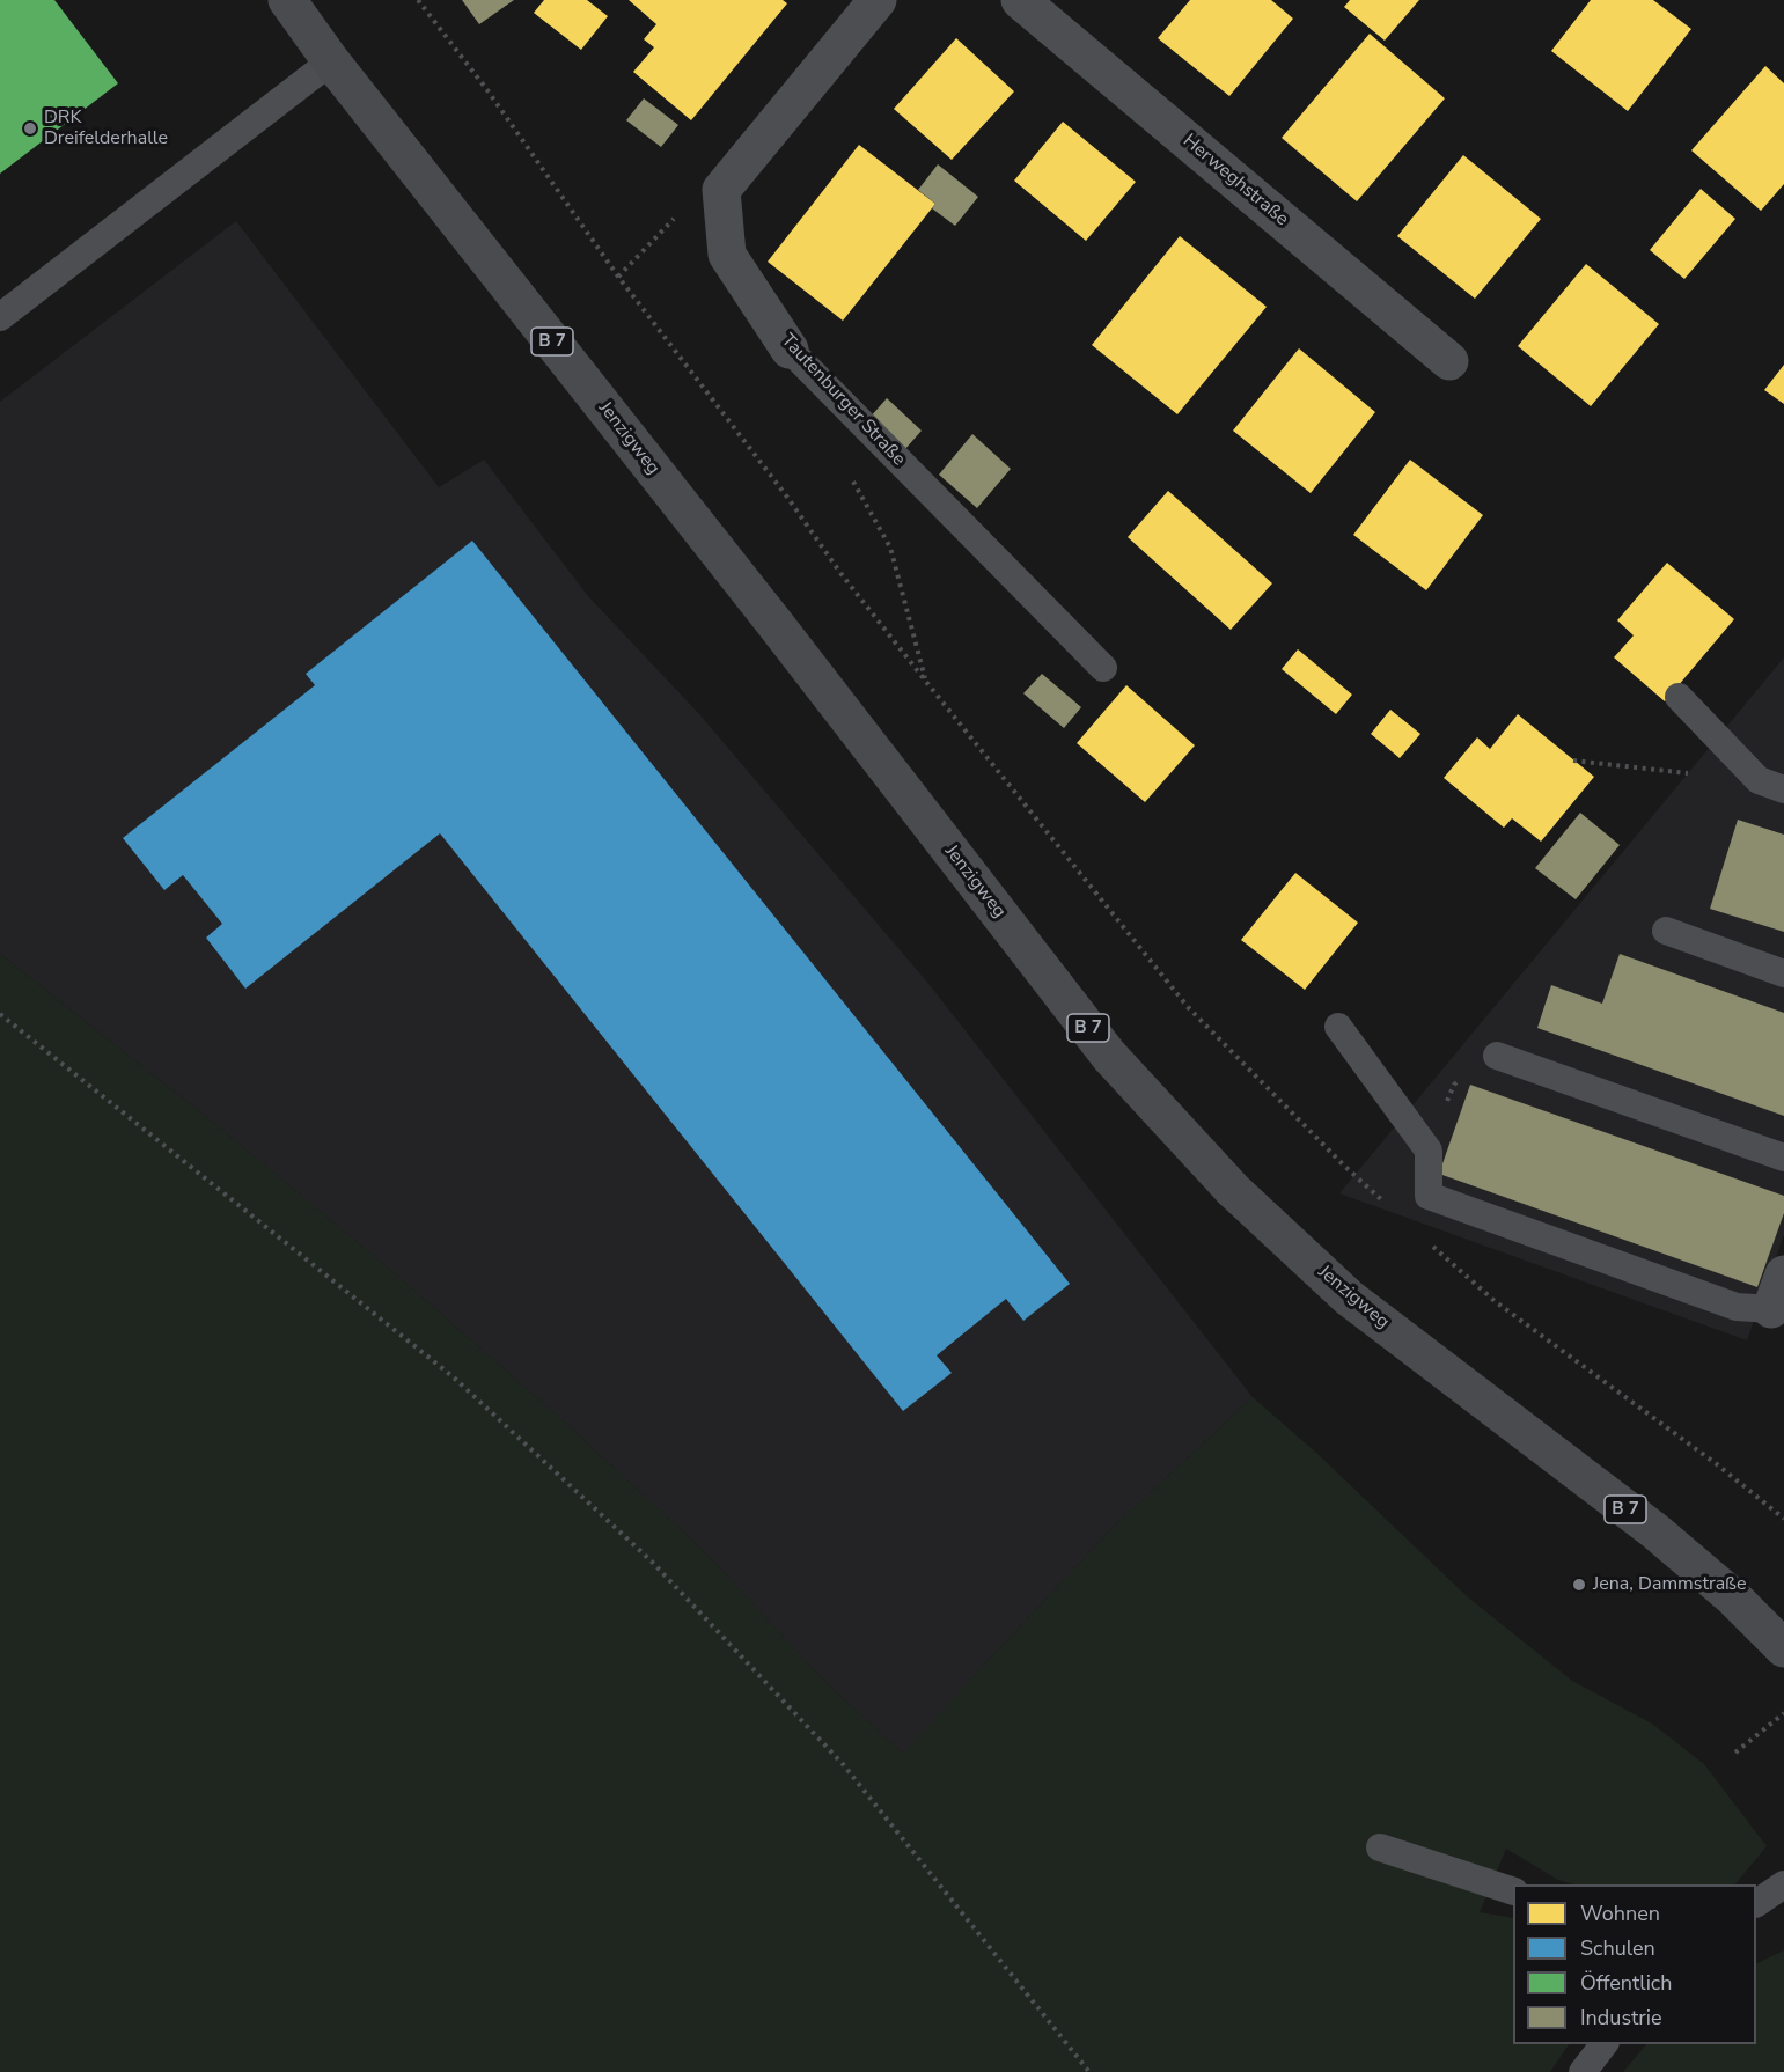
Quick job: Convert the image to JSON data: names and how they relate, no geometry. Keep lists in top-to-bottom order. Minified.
{"streets":{"main road":["B 7","Jenzigweg"],"street":["Herweghstraße","Tautenburger Straße"]},"places":["DRK Dreifelderhalle","Jena, Dammstraße"],"legend":["Wohnen","Schulen","Öffentlich","Industrie"]}
